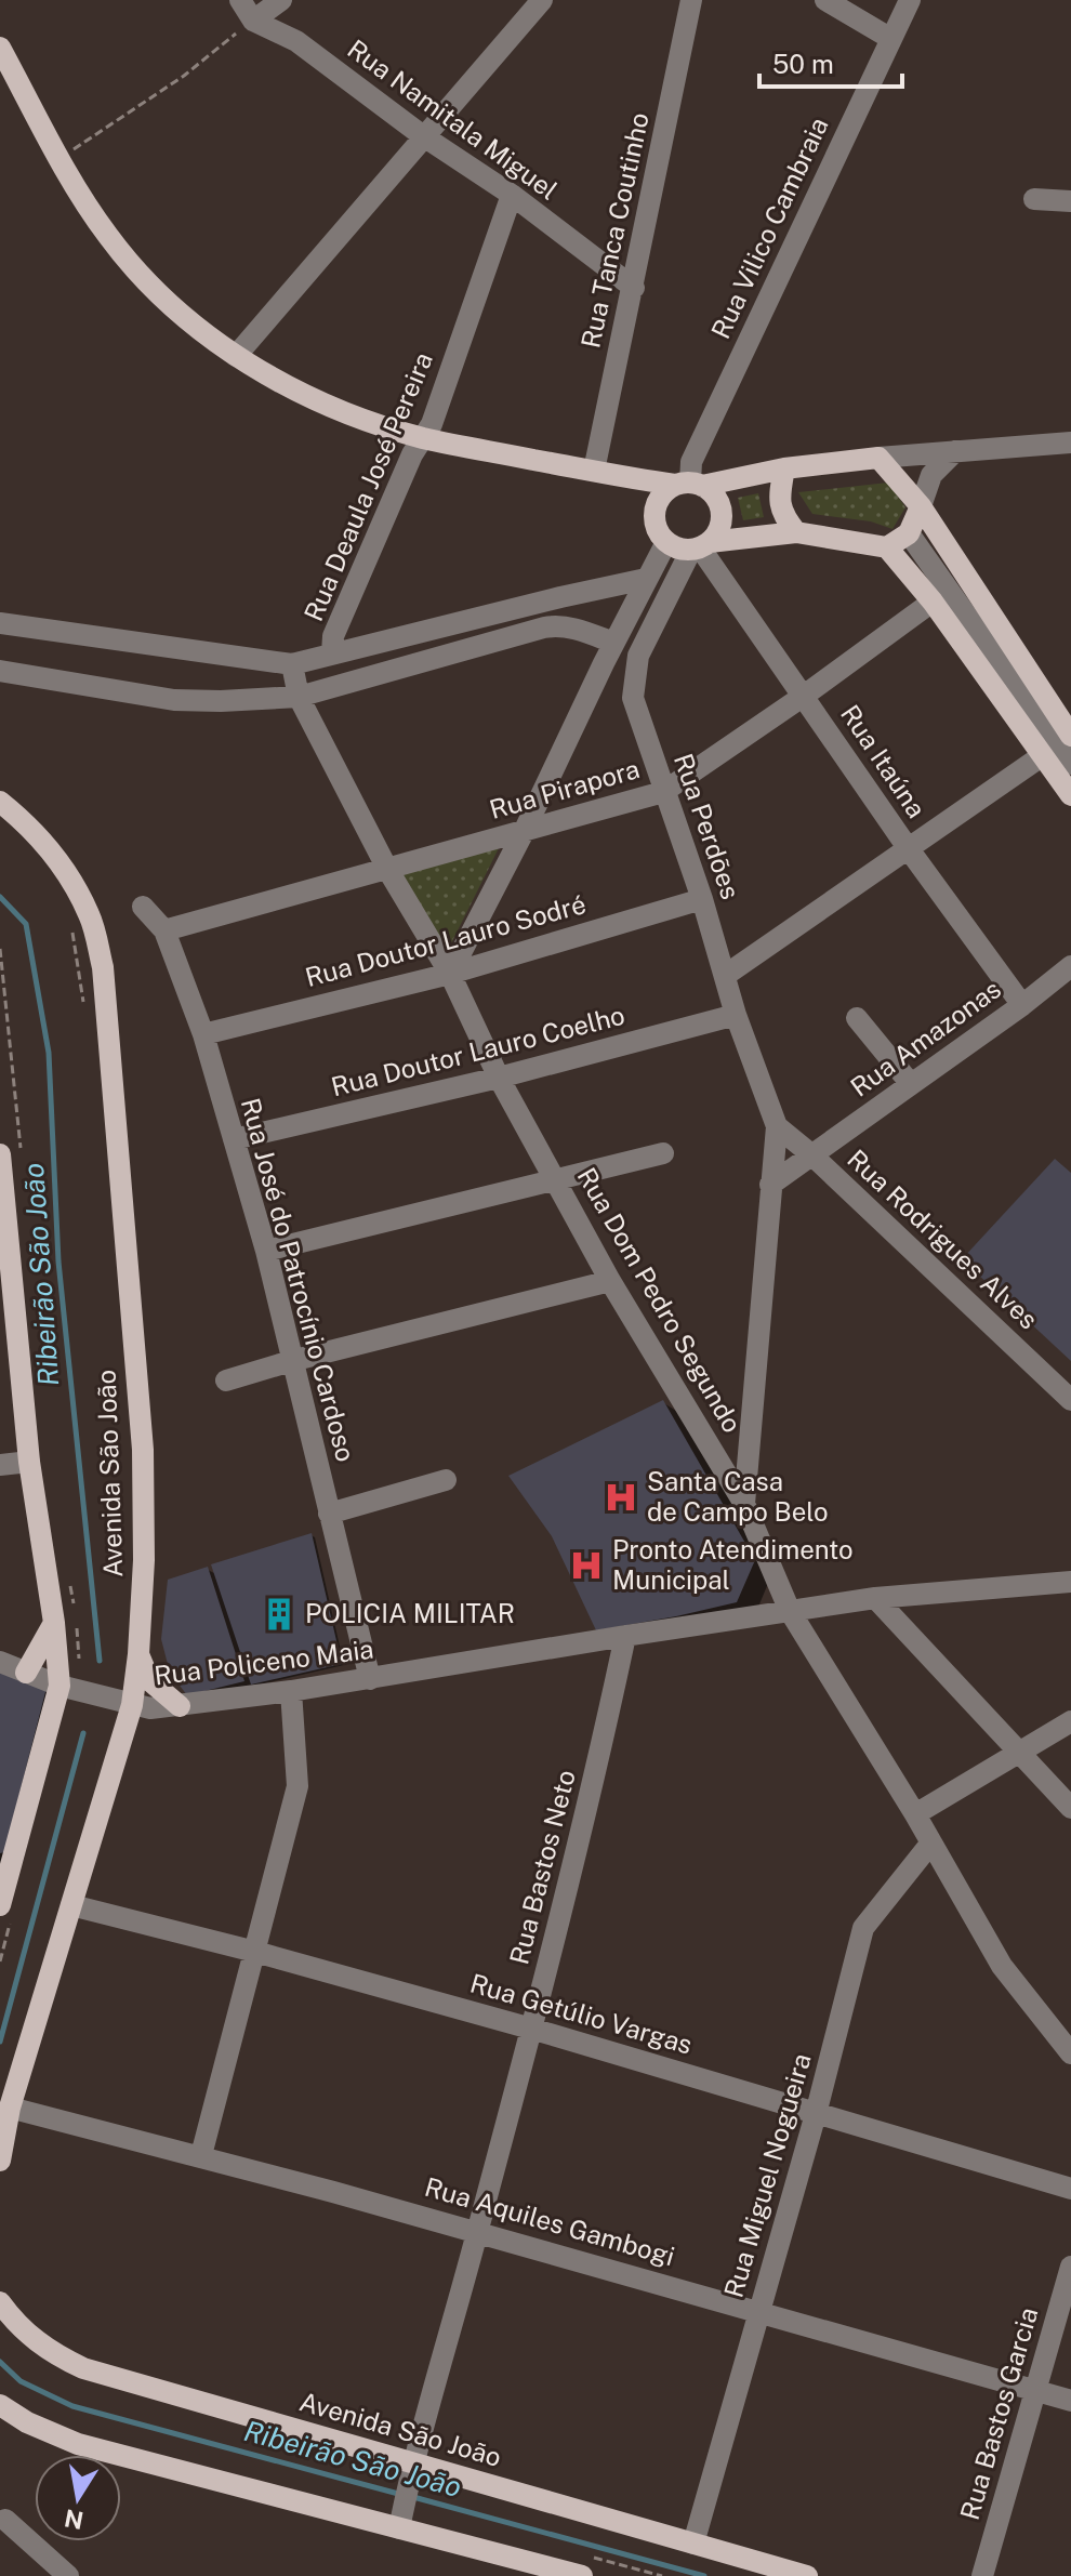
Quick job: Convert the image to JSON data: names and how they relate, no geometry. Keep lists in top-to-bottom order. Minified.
{"streets":{"main road":["Avenida São João"],"street":["Rua Namitala Miguel","Rua Vilico Cambraia","Rua Tanca Coutinho","Rua Deaula José Pereira","Rua Itaúna","Rua Pirapora","Rua Perdões","Rua Doutor Lauro Sodré","Rua Amazonas","Rua Doutor Lauro Coelho","Rua Rodrigues Alves","Rua José do Patrocínio Cardoso","Rua Dom Pedro Segundo","Rua Policeno Maia","Rua Bastos Neto","Rua Getúlio Vargas","Rua Miguel Nogueira","Rua Aquiles Gambogi","Rua Bastos Garcia"]},"crossings":[["Rua Namitala Miguel","Rua Tanca Coutinho"],["Rua Namitala Miguel","Rua Deaula José Pereira"],["Rua Vilico Cambraia","Rua Itaúna"],["Rua Vilico Cambraia","Rua Perdões"],["Rua Itaúna","Rua Pirapora"],["Rua Itaúna","Rua Perdões"],["Rua Itaúna","Rua Amazonas"],["Rua Pirapora","Rua Perdões"],["Rua Pirapora","Rua José do Patrocínio Cardoso"],["Rua Pirapora","Rua Dom Pedro Segundo"],["Rua Perdões","Rua Doutor Lauro Sodré"],["Rua Perdões","Rua Doutor Lauro Coelho"],["Rua Perdões","Rua Rodrigues Alves"],["Rua Doutor Lauro Sodré","Rua José do Patrocínio Cardoso"],["Rua Doutor Lauro Sodré","Rua Dom Pedro Segundo"],["Rua Amazonas","Rua Rodrigues Alves"],["Rua Doutor Lauro Coelho","Rua José do Patrocínio Cardoso"],["Rua Doutor Lauro Coelho","Rua Dom Pedro Segundo"],["Rua José do Patrocínio Cardoso","Rua Policeno Maia"],["Rua Dom Pedro Segundo","Rua Policeno Maia"],["Rua Dom Pedro Segundo","Rua Miguel Nogueira"],["Avenida São João","Rua Policeno Maia"],["Avenida São João","Rua Bastos Neto"],["Avenida São João","Rua Getúlio Vargas"],["Avenida São João","Rua Miguel Nogueira"],["Avenida São João","Rua Aquiles Gambogi"],["Rua Policeno Maia","Rua Bastos Neto"],["Rua Bastos Neto","Rua Getúlio Vargas"],["Rua Bastos Neto","Rua Aquiles Gambogi"],["Rua Getúlio Vargas","Rua Miguel Nogueira"],["Rua Miguel Nogueira","Rua Aquiles Gambogi"],["Rua Aquiles Gambogi","Rua Bastos Garcia"]],"water":["Ribeirão São João"],"places":{"hospital":["Santa Casa de Campo Belo","Pronto Atendimento Municipal"],"building":["POLICIA MILITAR"]},"scale_bar":"50 m","north":"bottom"}
